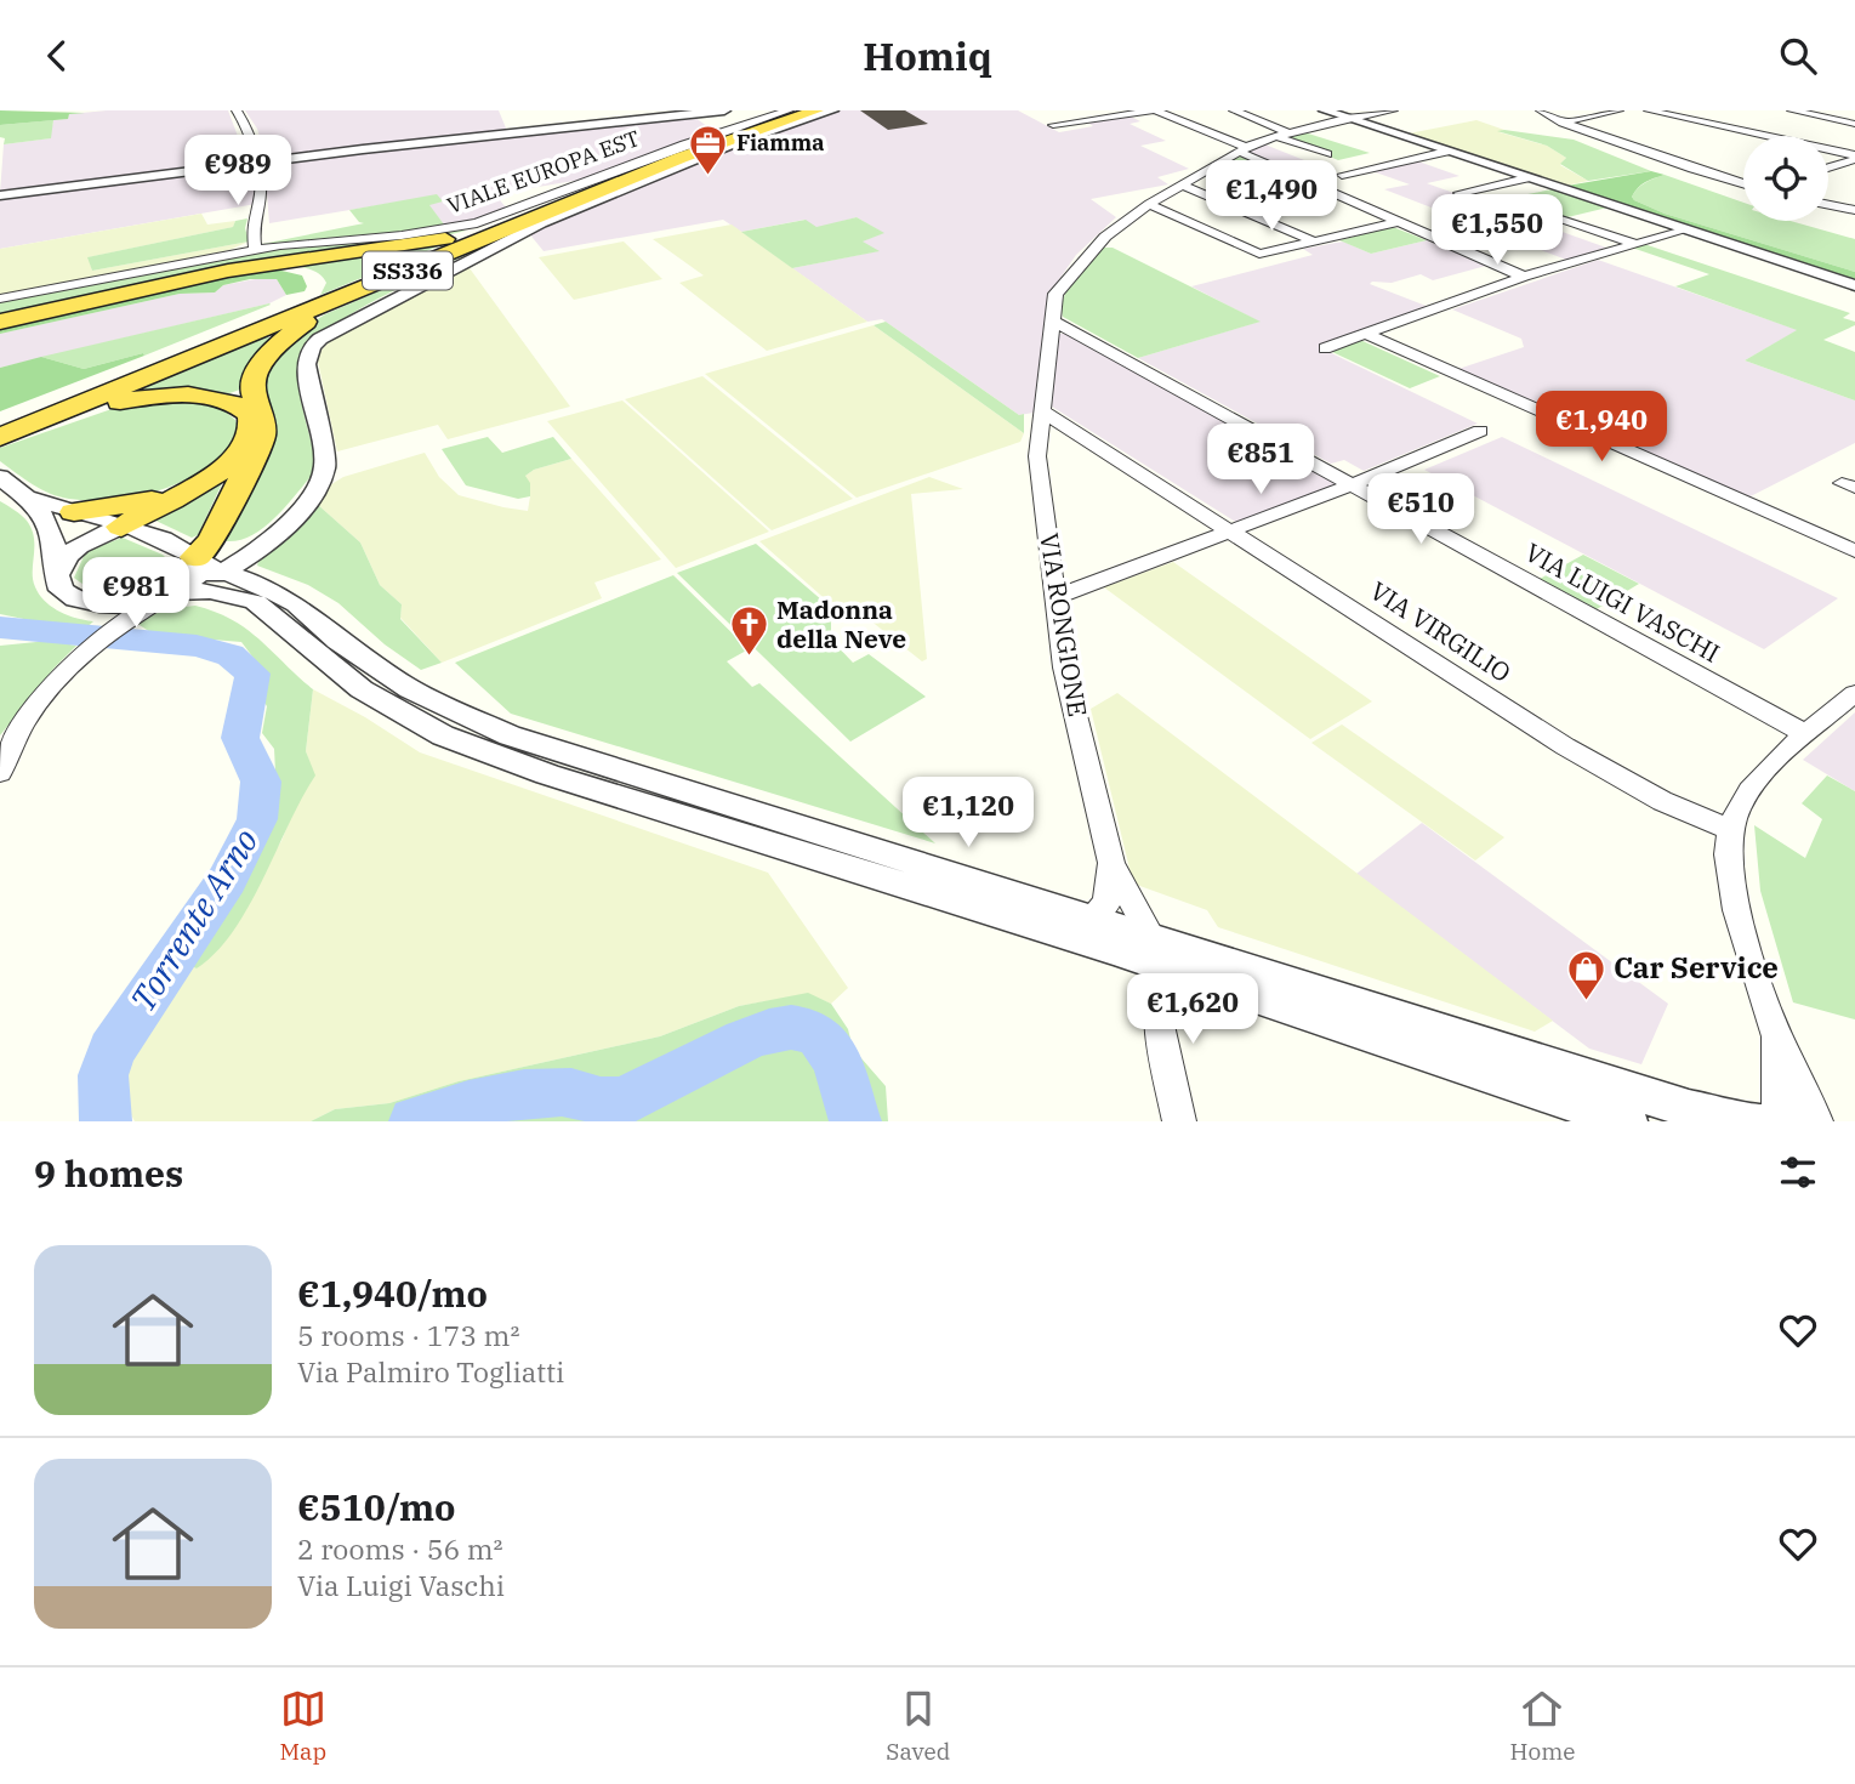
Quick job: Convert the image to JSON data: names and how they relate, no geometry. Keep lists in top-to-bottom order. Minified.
{"streets":{"highway":["SS336"],"street":["VIALE EUROPA EST","VIA LUIGI VASCHI","VIA RONGIONE","VIA VIRGILIO"]},"crossings":[["VIA LUIGI VASCHI","VIA RONGIONE"],["VIA RONGIONE","VIA VIRGILIO"]],"water":["Torrente Arno"],"places":{"office":["Fiamma"],"church":["Madonna della Neve"],"shop":["Car Service"]},"page":{"header":"Homiq","price":["€989","€1,490","€1,550","€1,940","€851","€510","€981","€1,120","€1,620"],"heading":"9 homes","list":[{"name":"€1,940/mo","note":"5 rooms · 173 m² · Via Palmiro Togliatti"},{"name":"€510/mo","note":"2 rooms · 56 m² · Via Luigi Vaschi"}],"tabs":["Map","Saved","Home"]}}
